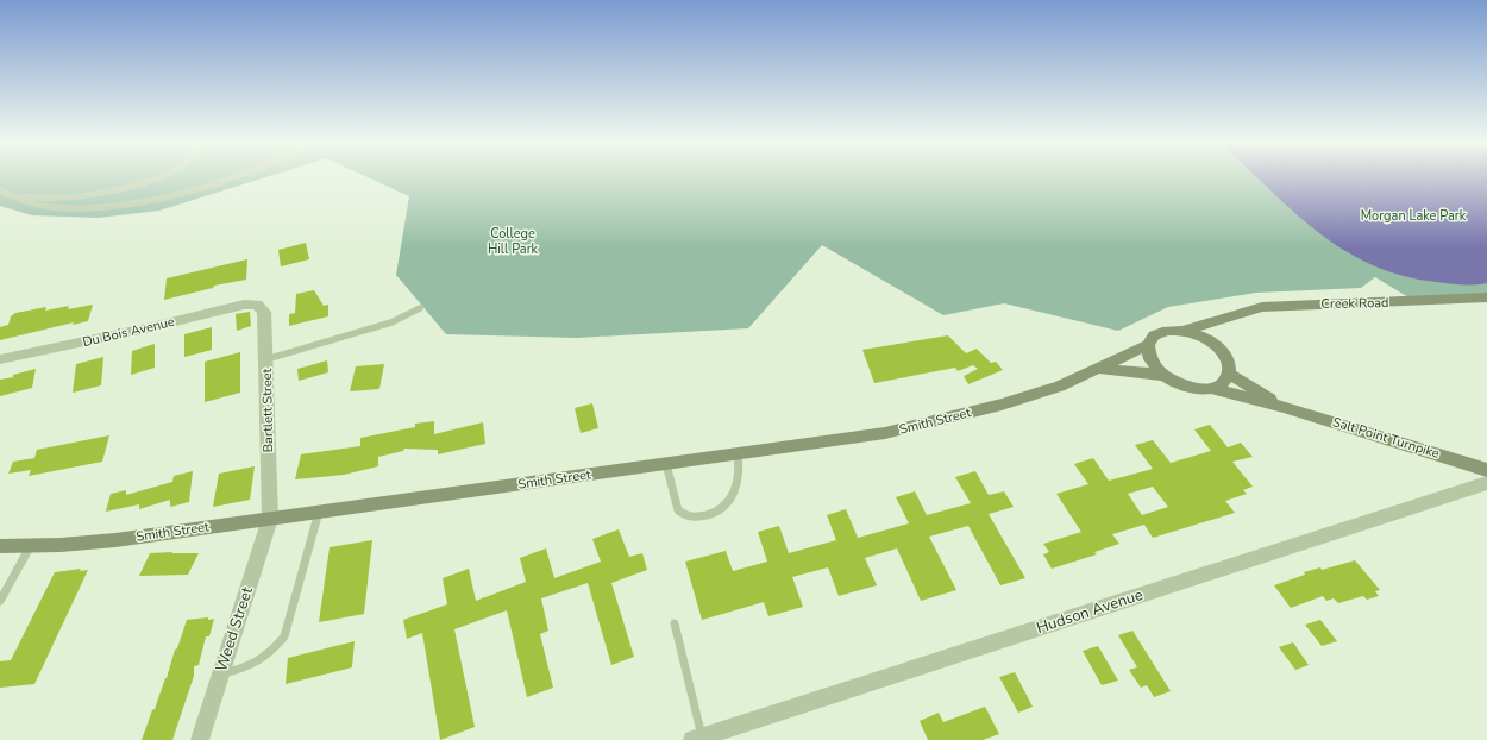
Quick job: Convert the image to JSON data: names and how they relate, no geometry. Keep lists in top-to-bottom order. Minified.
{"streets":{"street":["Creek Road","Du Bois Avenue","Bartlett Street","Smith Street","Salt Point Turnpike","Hudson Avenue","Weed Street"]},"crossings":[["Creek Road","Smith Street"],["Creek Road","Salt Point Turnpike"],["Du Bois Avenue","Bartlett Street"],["Bartlett Street","Smith Street"],["Bartlett Street","Weed Street"],["Smith Street","Salt Point Turnpike"],["Smith Street","Weed Street"]],"parks":["Morgan Lake Park","College Hill Park"]}
